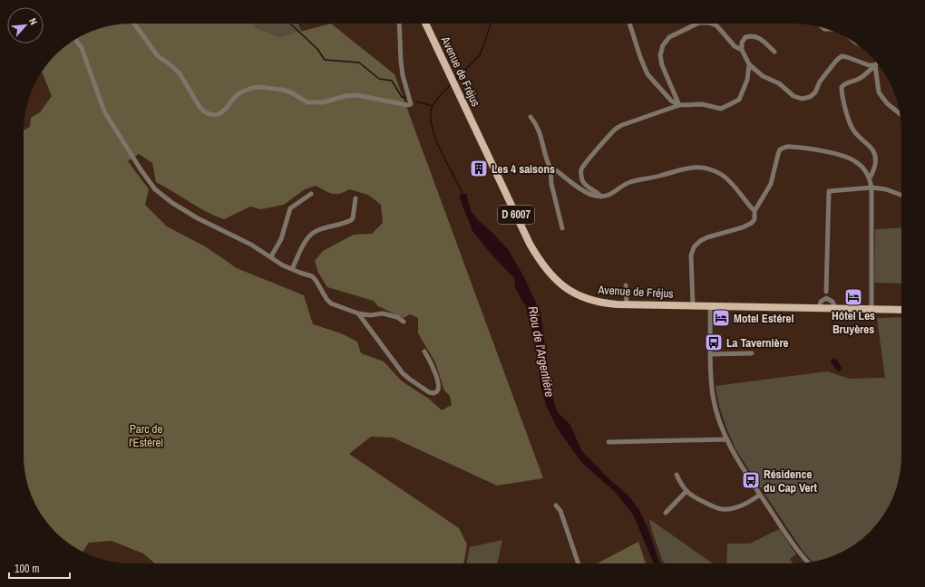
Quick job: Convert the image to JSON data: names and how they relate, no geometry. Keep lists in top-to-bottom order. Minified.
{"streets":{"main road":["Avenue de Fréjus","D 6007"]},"water":["Riou de l'Argentière"],"parks":["Parc de l'Estérel"],"places":{"building":["Les 4 saisons"],"hotel":["Hôtel Les Bruyères","Motel Estérel"],"bus stop":["La Tavernière","Résidence du Cap Vert"]},"scale_bar":"100 m","north":"top right"}
